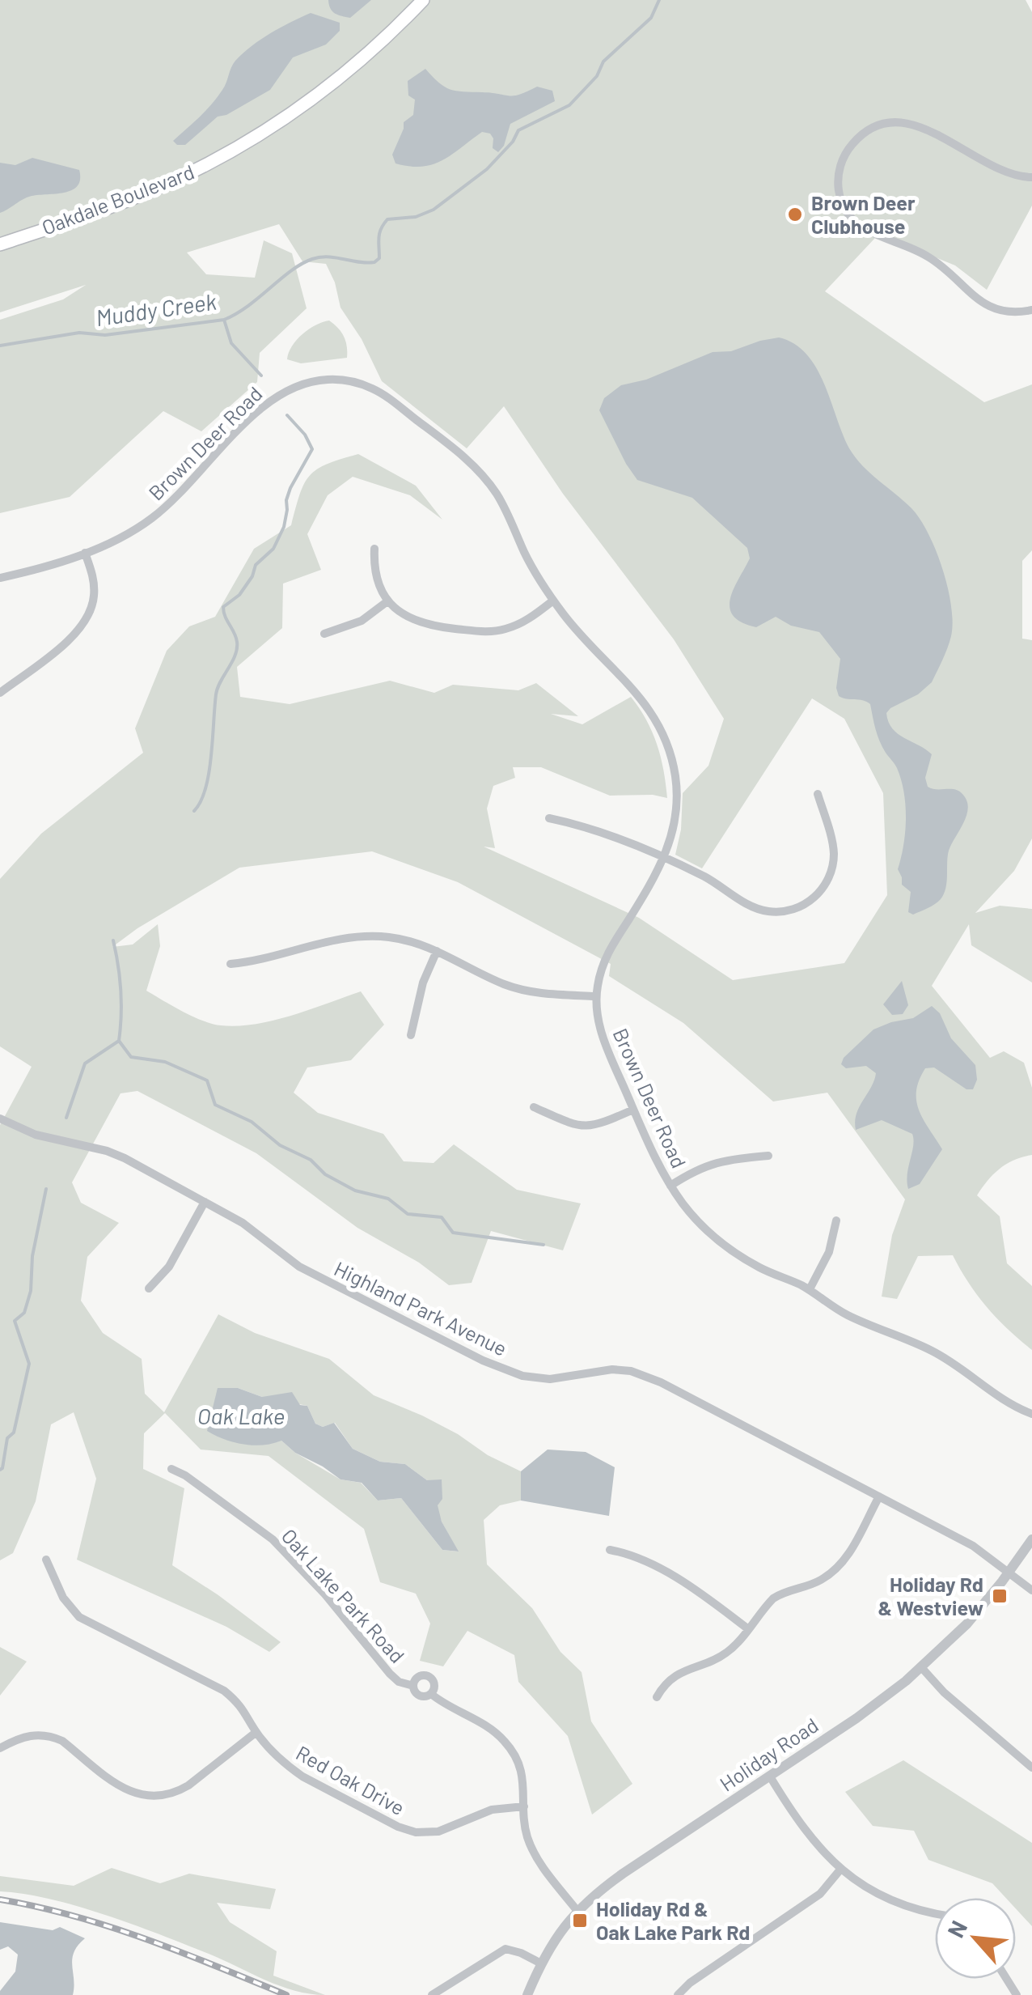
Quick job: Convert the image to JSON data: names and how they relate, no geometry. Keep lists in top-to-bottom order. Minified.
{"streets":{"main road":["Oakdale Boulevard"],"street":["Brown Deer Road","Highland Park Avenue","Oak Lake Park Road","Holiday Road","Red Oak Drive"]},"crossings":[["Highland Park Avenue","Holiday Road"],["Oak Lake Park Road","Holiday Road"],["Oak Lake Park Road","Red Oak Drive"]],"water":["Muddy Creek","Oak Lake"],"places":{"other":["Brown Deer Clubhouse"],"transit":["Holiday Rd & Westview","Holiday Rd & Oak Lake Park Rd"]},"north":"top left"}
